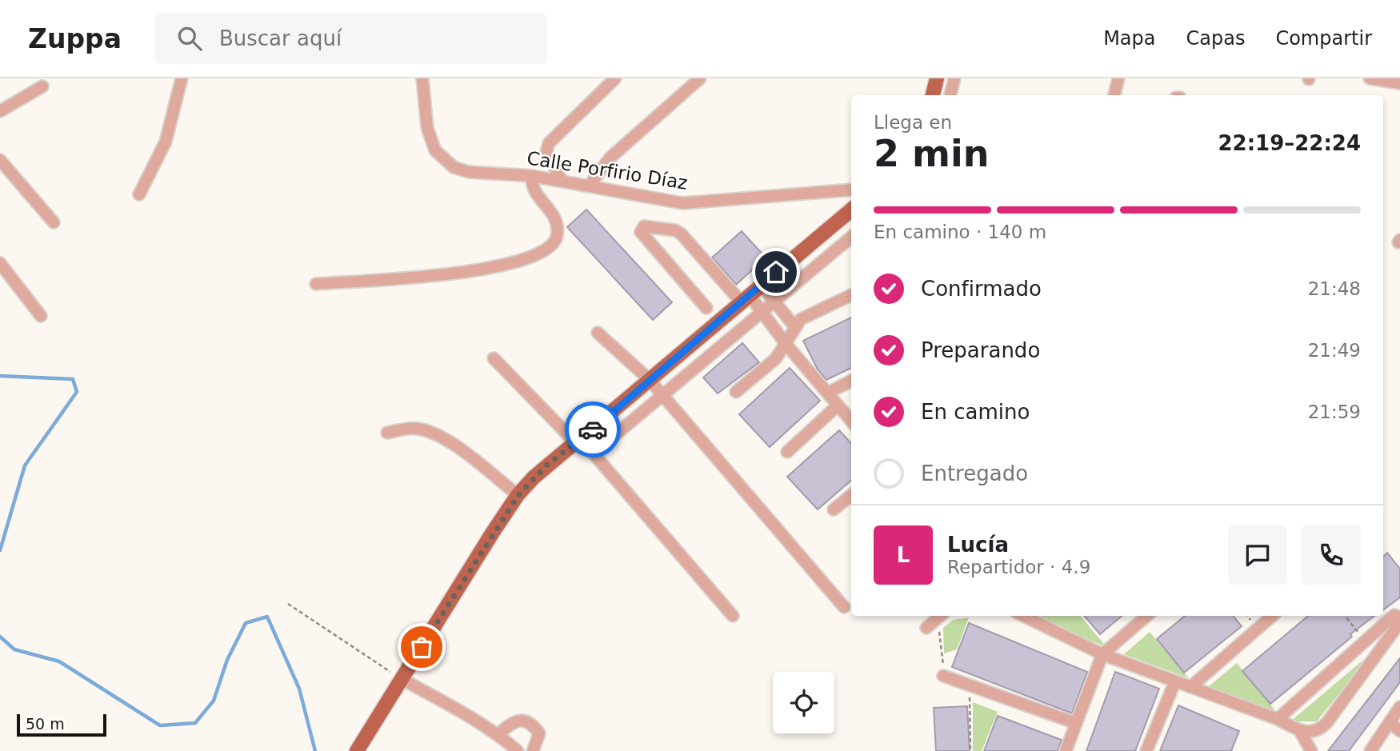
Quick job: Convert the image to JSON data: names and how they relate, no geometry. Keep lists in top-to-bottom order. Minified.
{"streets":{"street":["Calle Porfirio Díaz"]},"scale_bar":"50 m","page":{"header":"Zuppa","search":"Buscar aquí","nav":["Mapa","Capas","Compartir"],"heading":["2 min","Llega en","22:19–22:24"],"panel":["Lucía","Repartidor · 4.9"],"bar":"En camino · 140 m","list":[["Confirmado","21:48"],["Preparando","21:49"],["En camino","21:59"],"Entregado"],"round":"L","scale":"50 m"}}
